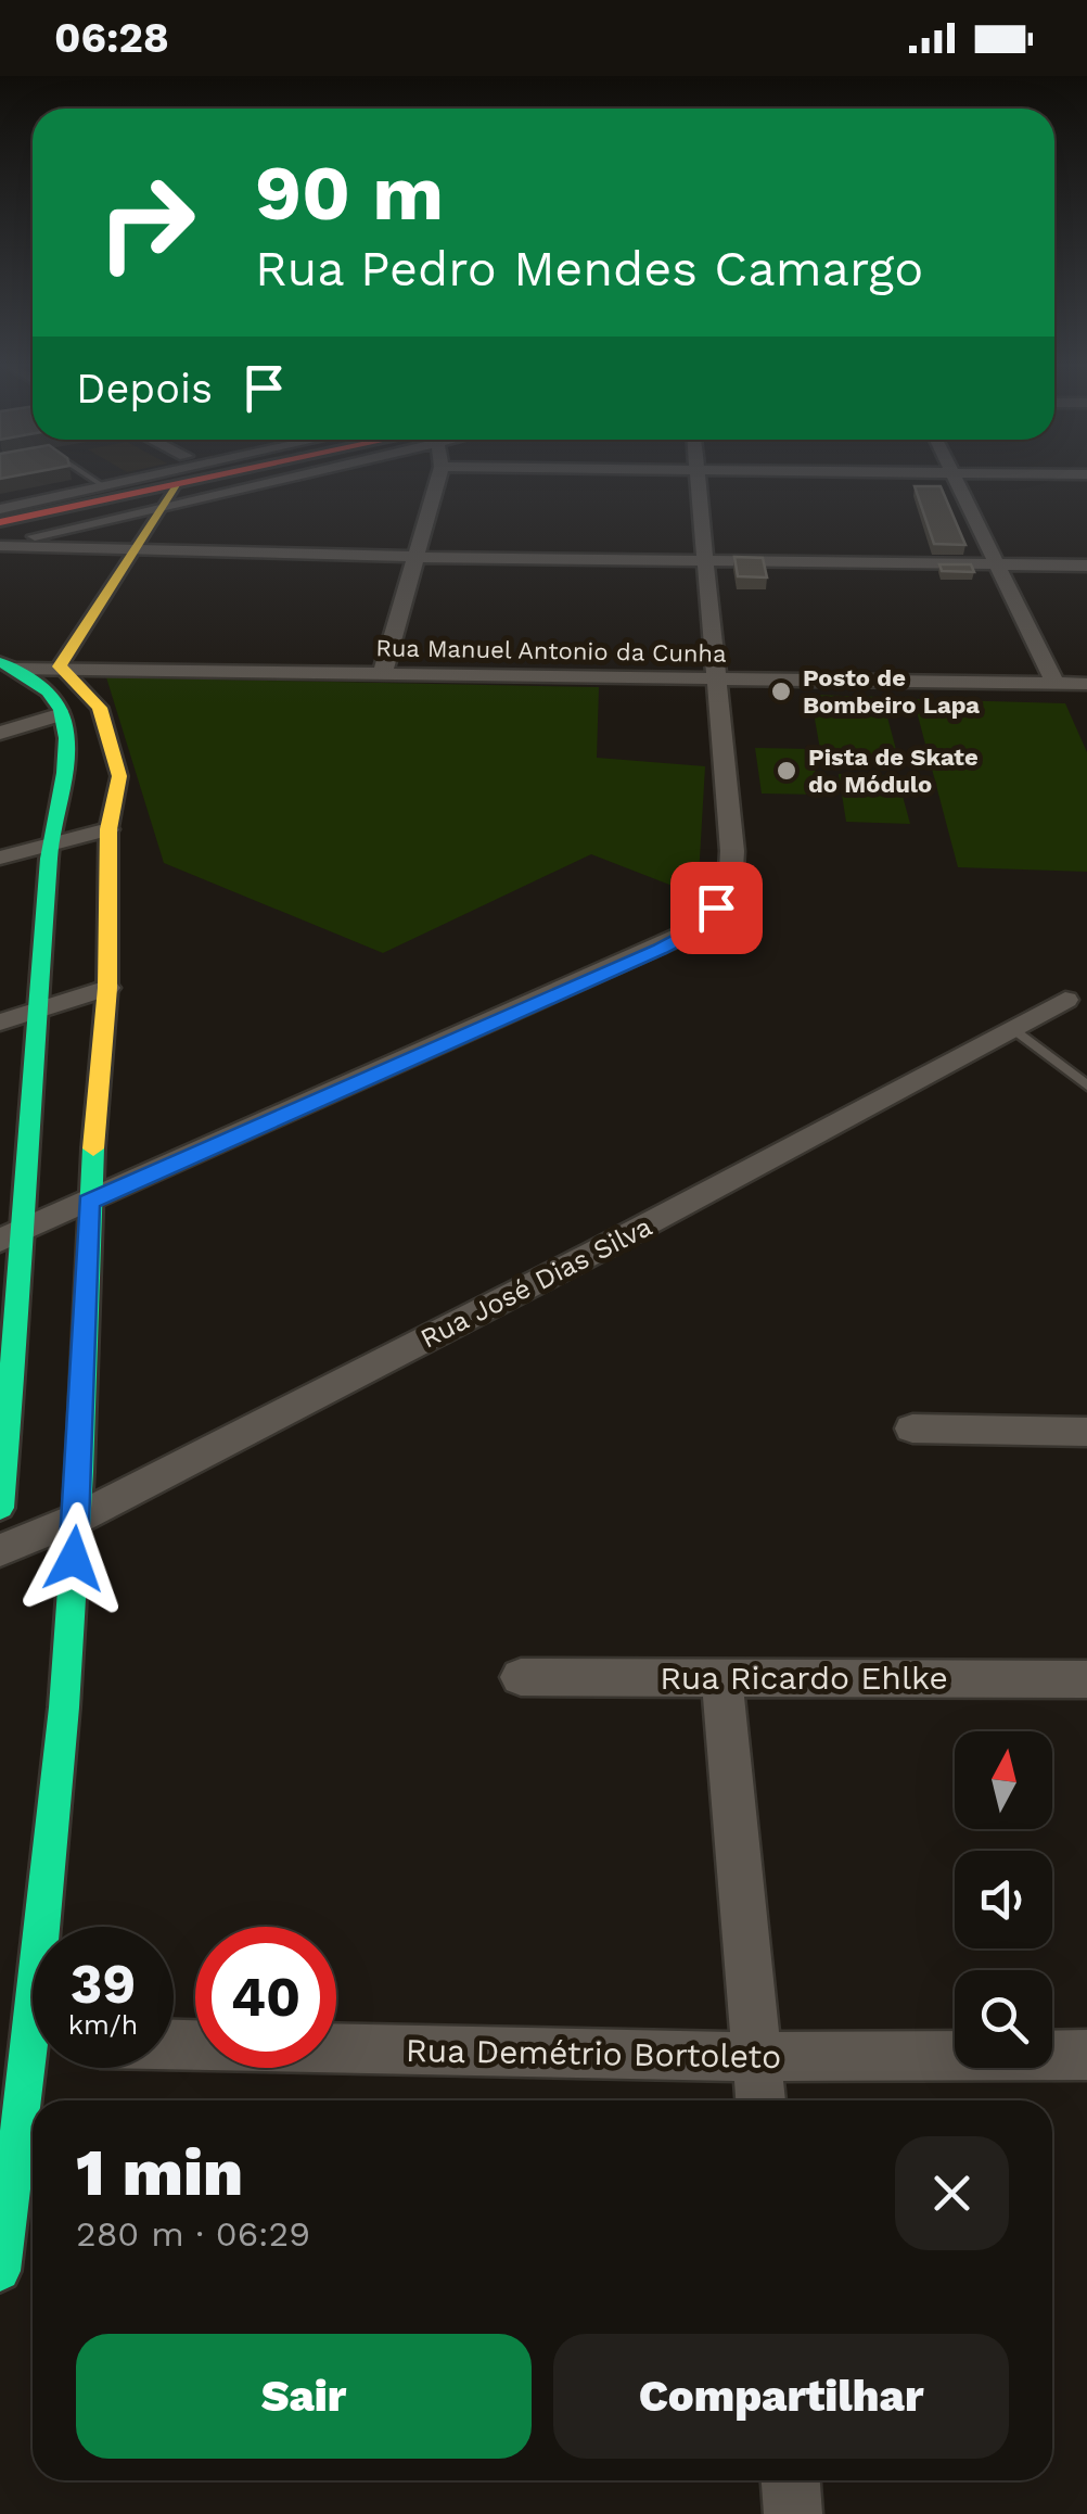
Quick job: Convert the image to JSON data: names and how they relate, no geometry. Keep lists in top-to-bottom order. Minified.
{"streets":{"street":["Rua Manuel Antonio da Cunha","Rua José Dias Silva","Rua Ricardo Ehlke","Rua Demétrio Bortoleto"]},"places":["Posto de Bombeiro Lapa","Pista de Skate do Módulo"],"north":"top","page":{"status":"06:28","turn":["90 m","Rua Pedro Mendes Camargo"],"then":"Depois","speed":"39 km/h","limit":"40","heading":["1 min","280 m · 06:29"],"buttons":["Sair","Compartilhar"]}}
